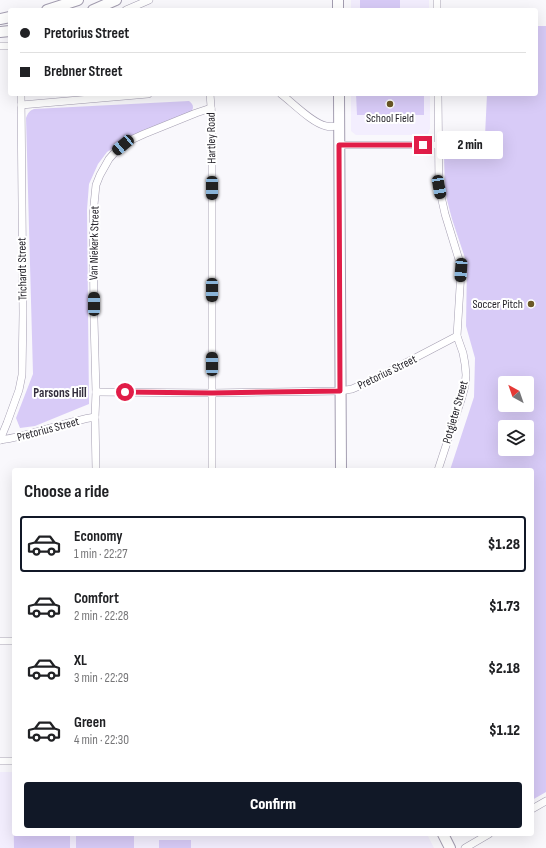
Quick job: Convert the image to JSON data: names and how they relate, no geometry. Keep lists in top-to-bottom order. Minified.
{"streets":{"street":["Hartley Road","Van Niekerk Street","Trichardt Street","Pretorius Street","Potgieter Street"]},"crossings":[["Hartley Road","Van Niekerk Street"],["Hartley Road","Pretorius Street"],["Van Niekerk Street","Pretorius Street"],["Trichardt Street","Pretorius Street"],["Pretorius Street","Potgieter Street"]],"districts":["Parsons Hill"],"places":["School Field","Soccer Pitch"],"north":"top left","page":{"banner":["Pretorius Street","Brebner Street"],"bubble":"2 min","heading":"Choose a ride","list":[{"name":"Economy","note":"1 min · 22:27","value":"$1.28"},{"name":"Comfort","note":"2 min · 22:28","value":"$1.73"},{"name":"XL","note":"3 min · 22:29","value":"$2.18"},{"name":"Green","note":"4 min · 22:30","value":"$1.12"}],"buttons":"Confirm"}}
